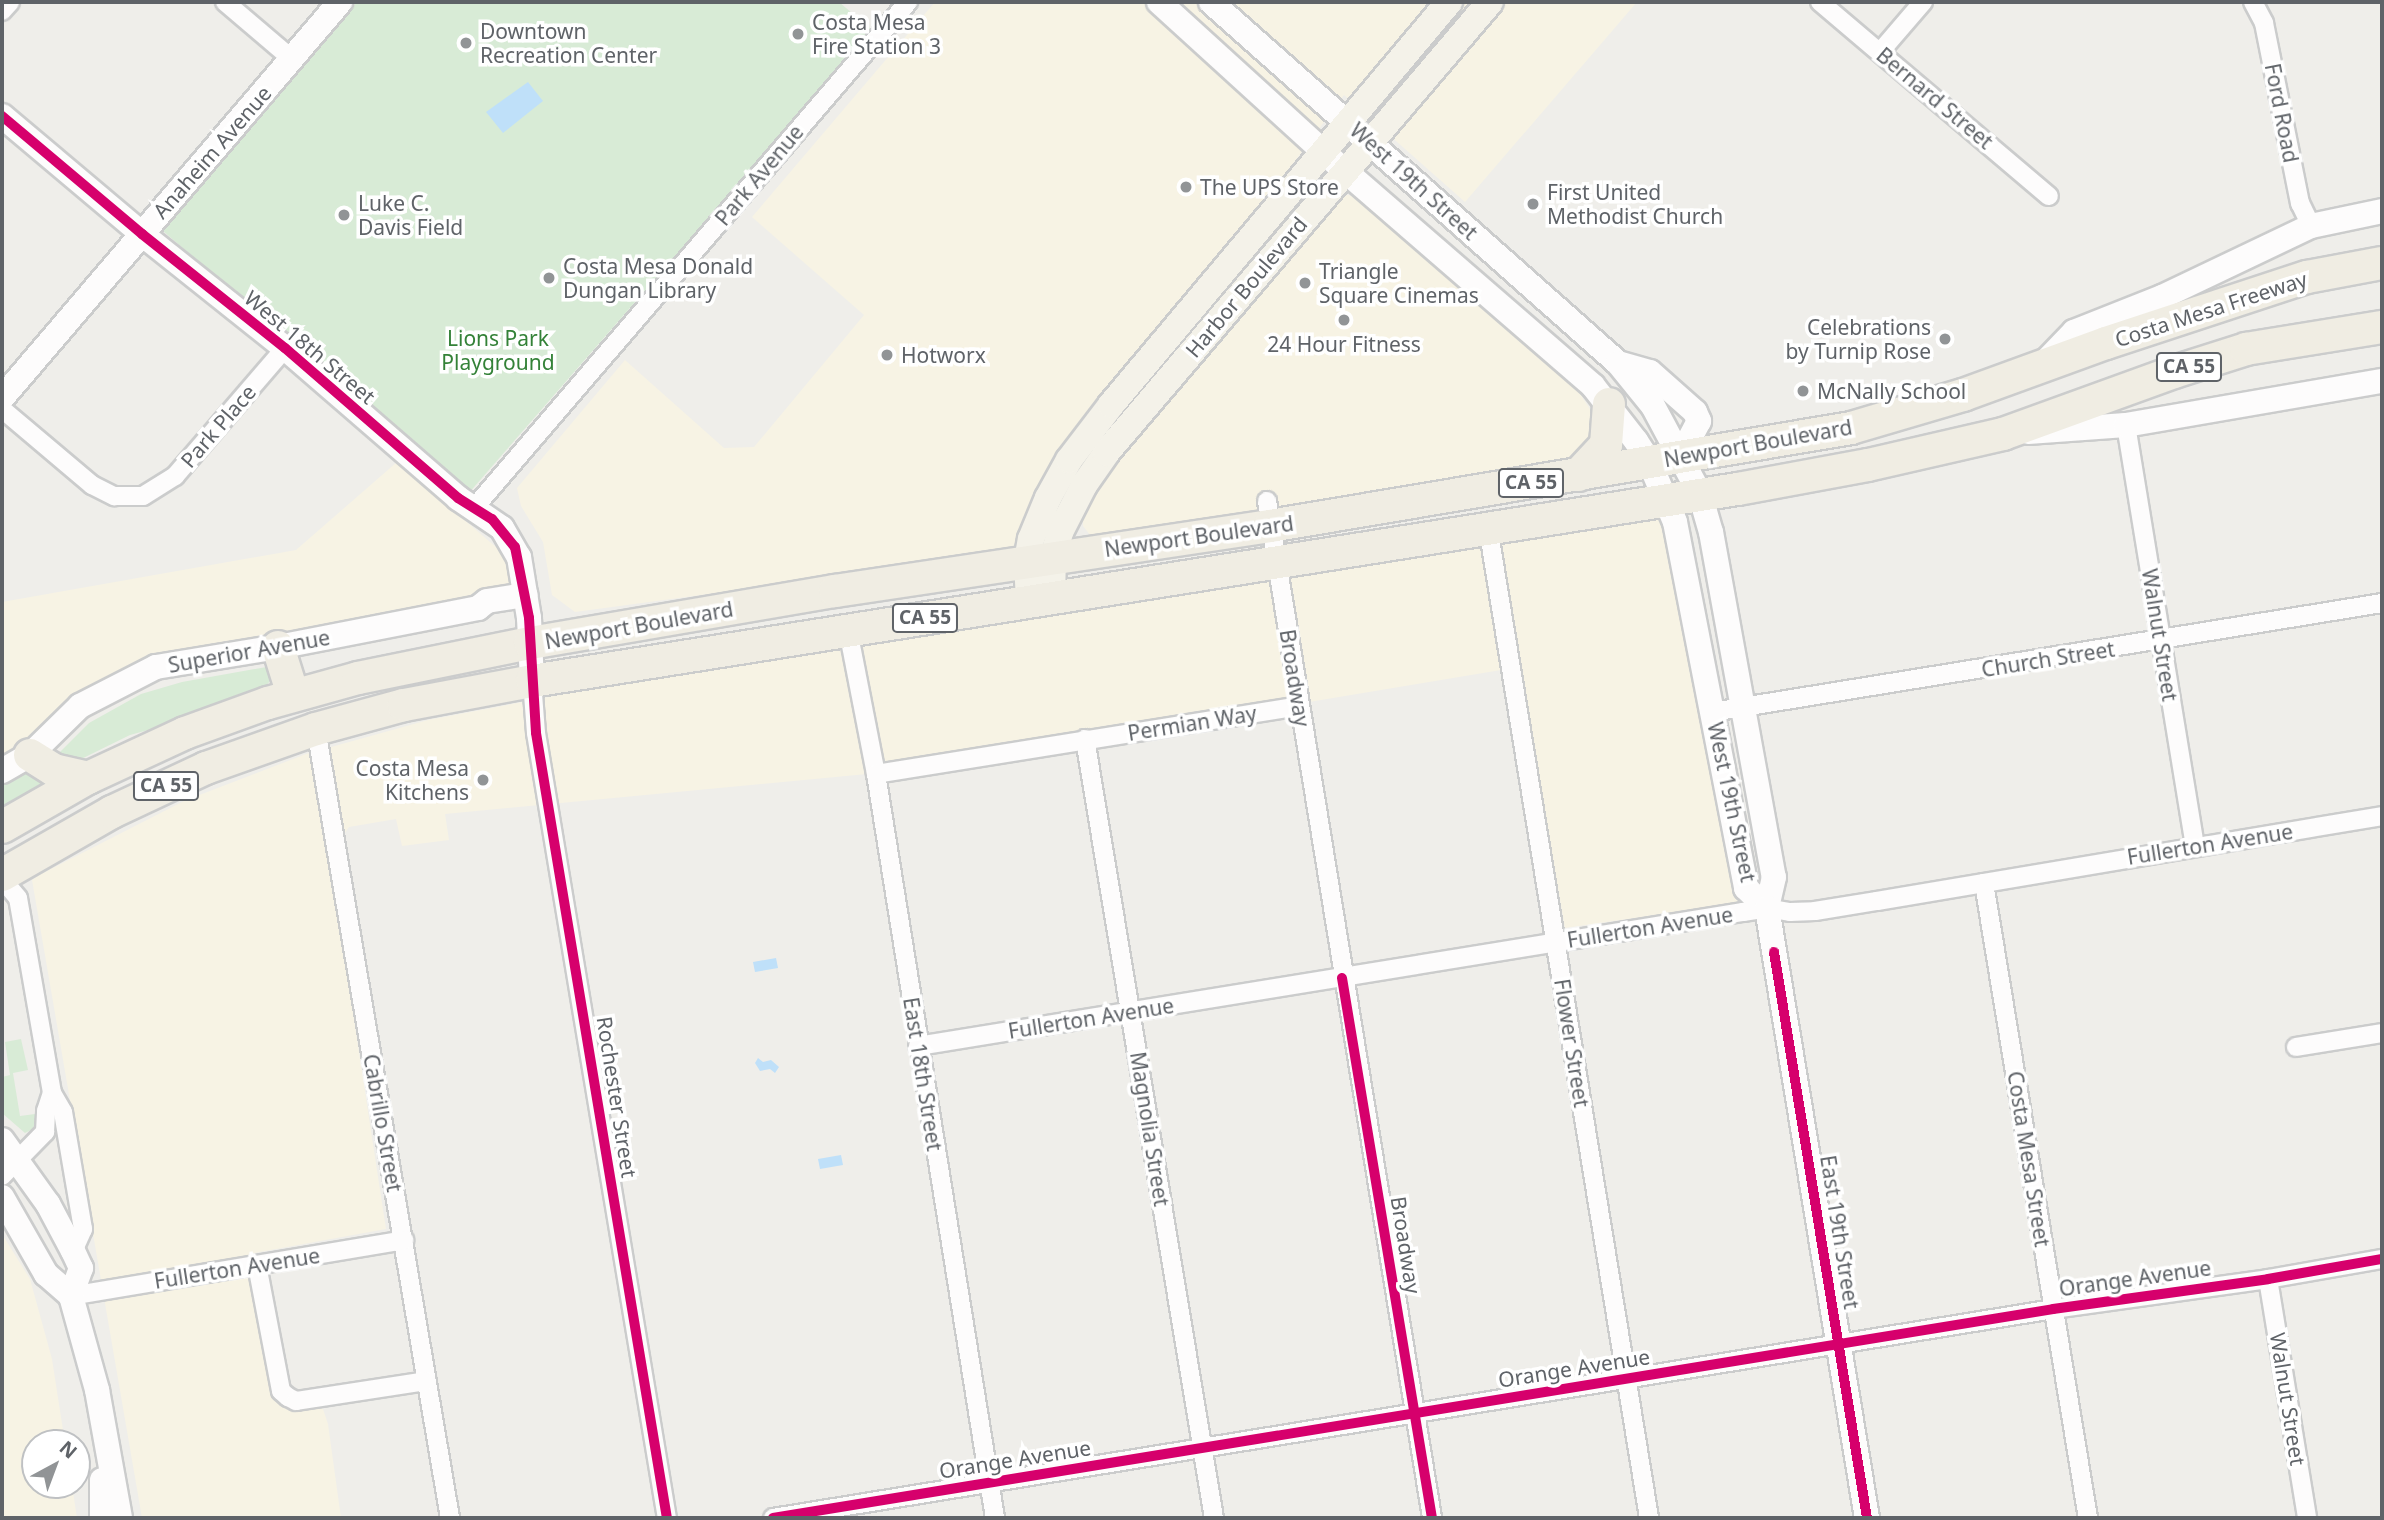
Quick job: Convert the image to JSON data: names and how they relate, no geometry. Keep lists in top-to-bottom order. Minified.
{"streets":{"highway":["Costa Mesa Freeway","CA 55","Newport Boulevard"],"main road":["Harbor Boulevard"],"street":["Bernard Street","Ford Road","Anaheim Avenue","Park Avenue","West 19th Street","West 18th Street","Park Place","Walnut Street","Superior Avenue","Church Street","Broadway","Permian Way","Fullerton Avenue","Flower Street","East 18th Street","Rochester Street","Cabrillo Street","Magnolia Street","Costa Mesa Street","East 19th Street","Orange Avenue"]},"crossings":[["Ford Road","Newport Boulevard"],["Anaheim Avenue","West 18th Street"],["Park Avenue","West 18th Street"],["West 19th Street","Harbor Boulevard"],["West 19th Street","Newport Boulevard"],["West 19th Street","Church Street"],["West 19th Street","Fullerton Avenue"],["West 19th Street","East 19th Street"],["Harbor Boulevard","Newport Boulevard"],["Costa Mesa Freeway","Newport Boulevard"],["West 18th Street","Park Place"],["West 18th Street","Newport Boulevard"],["West 18th Street","Superior Avenue"],["West 18th Street","Rochester Street"],["CA 55","Newport Boulevard"],["Newport Boulevard","Walnut Street"],["Newport Boulevard","Broadway"],["Newport Boulevard","Flower Street"],["Newport Boulevard","East 18th Street"],["Newport Boulevard","Rochester Street"],["Newport Boulevard","Cabrillo Street"],["Walnut Street","Church Street"],["Walnut Street","Fullerton Avenue"],["Walnut Street","Orange Avenue"],["Broadway","Permian Way"],["Broadway","Fullerton Avenue"],["Broadway","Orange Avenue"],["Permian Way","East 18th Street"],["Permian Way","Magnolia Street"],["Fullerton Avenue","Flower Street"],["Fullerton Avenue","East 18th Street"],["Fullerton Avenue","Cabrillo Street"],["Fullerton Avenue","Magnolia Street"],["Fullerton Avenue","Costa Mesa Street"],["Fullerton Avenue","East 19th Street"],["Flower Street","Orange Avenue"],["East 18th Street","Orange Avenue"],["Magnolia Street","Orange Avenue"],["Costa Mesa Street","Orange Avenue"],["East 19th Street","Orange Avenue"]],"parks":["Lions Park Playground"],"places":["Costa Mesa Fire Station 3","Downtown Recreation Center","The UPS Store","First United Methodist Church","Luke C. Davis Field","Costa Mesa Donald Dungan Library","Triangle Square Cinemas","24 Hour Fitness","Celebrations by Turnip Rose","Hotworx","McNally School","Costa Mesa Kitchens"],"north":"top right"}
